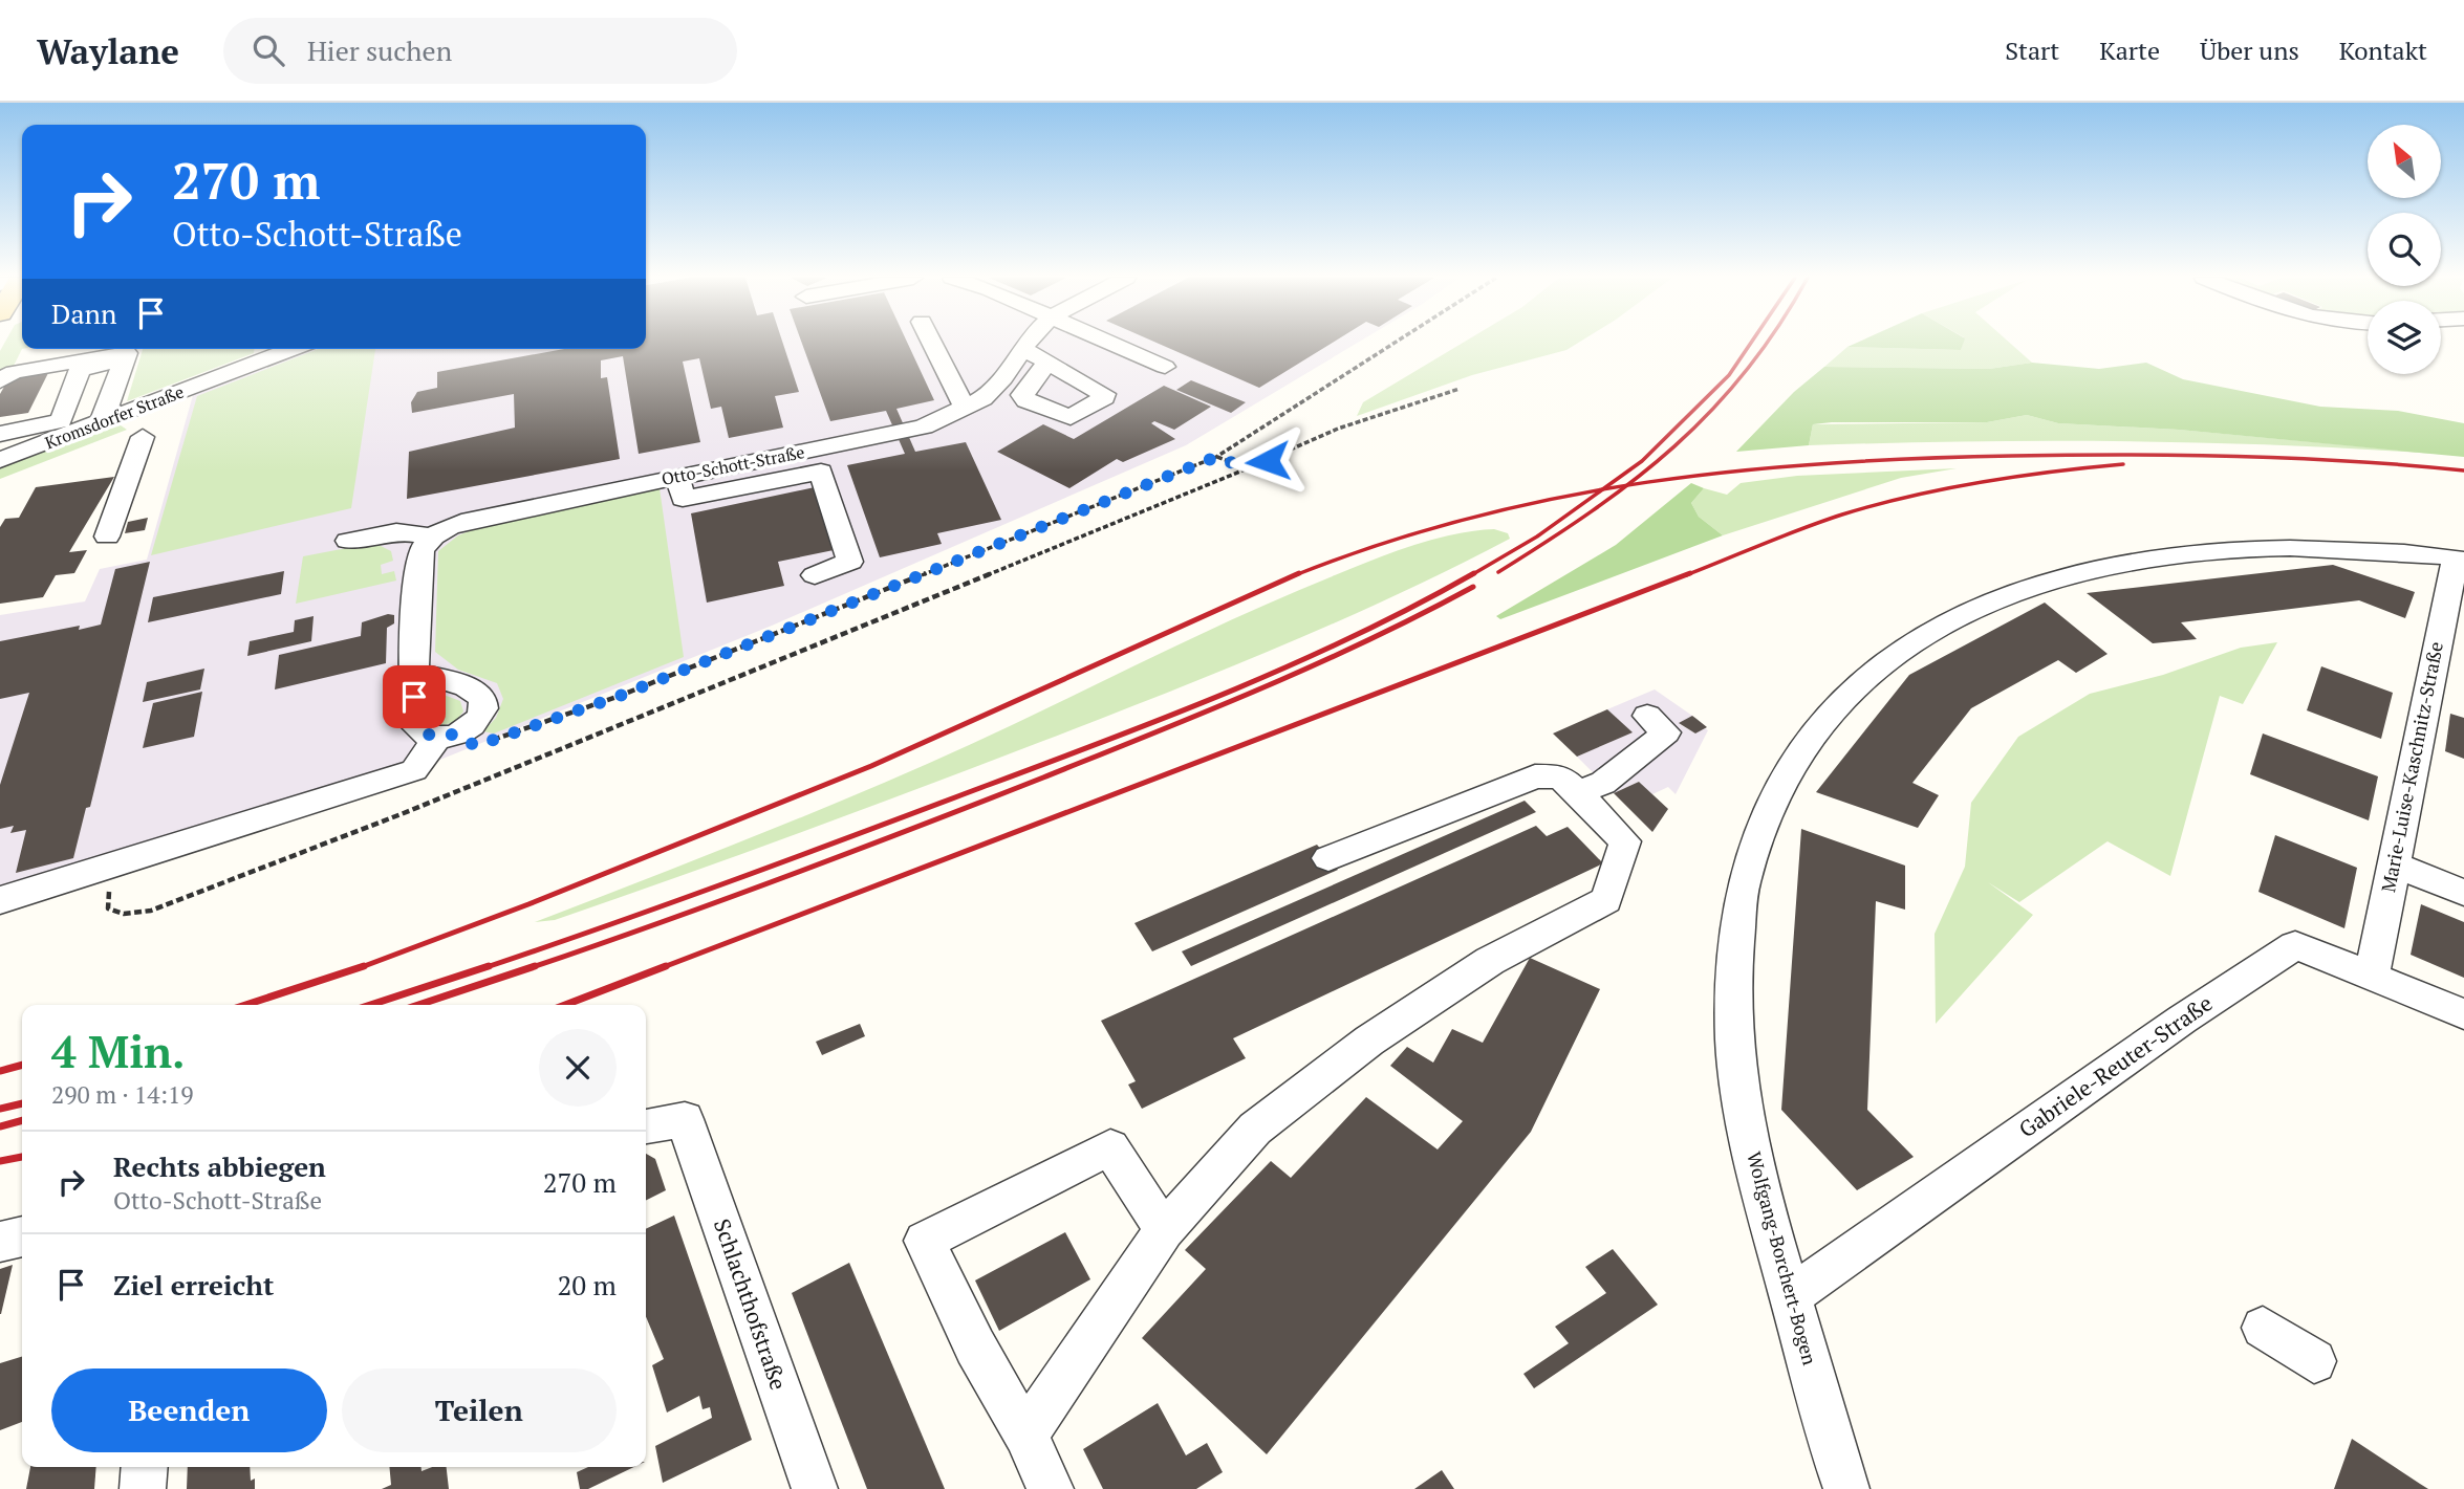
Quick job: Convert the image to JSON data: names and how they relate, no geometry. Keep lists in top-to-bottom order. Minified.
{"streets":{"street":["Kromsdorfer Straße","Otto-Schott-Straße","Marie-Luise-Kaschnitz-Straße","Gabriele-Reuter-Straße","Wolfgang-Borchert-Bogen","Schlachthofstraße"]},"crossings":[["Marie-Luise-Kaschnitz-Straße","Gabriele-Reuter-Straße"],["Marie-Luise-Kaschnitz-Straße","Wolfgang-Borchert-Bogen"],["Gabriele-Reuter-Straße","Wolfgang-Borchert-Bogen"]],"north":"top left","page":{"header":"Waylane","search":"Hier suchen","nav":["Start","Karte","Über uns","Kontakt"],"turn":["270 m","Otto-Schott-Straße"],"then":"Dann","heading":["4 Min.","290 m · 14:19"],"list":[{"name":"Rechts abbiegen","note":"Otto-Schott-Straße","value":"270 m"},{"name":"Ziel erreicht","value":"20 m"}],"buttons":["Beenden","Teilen"]}}
